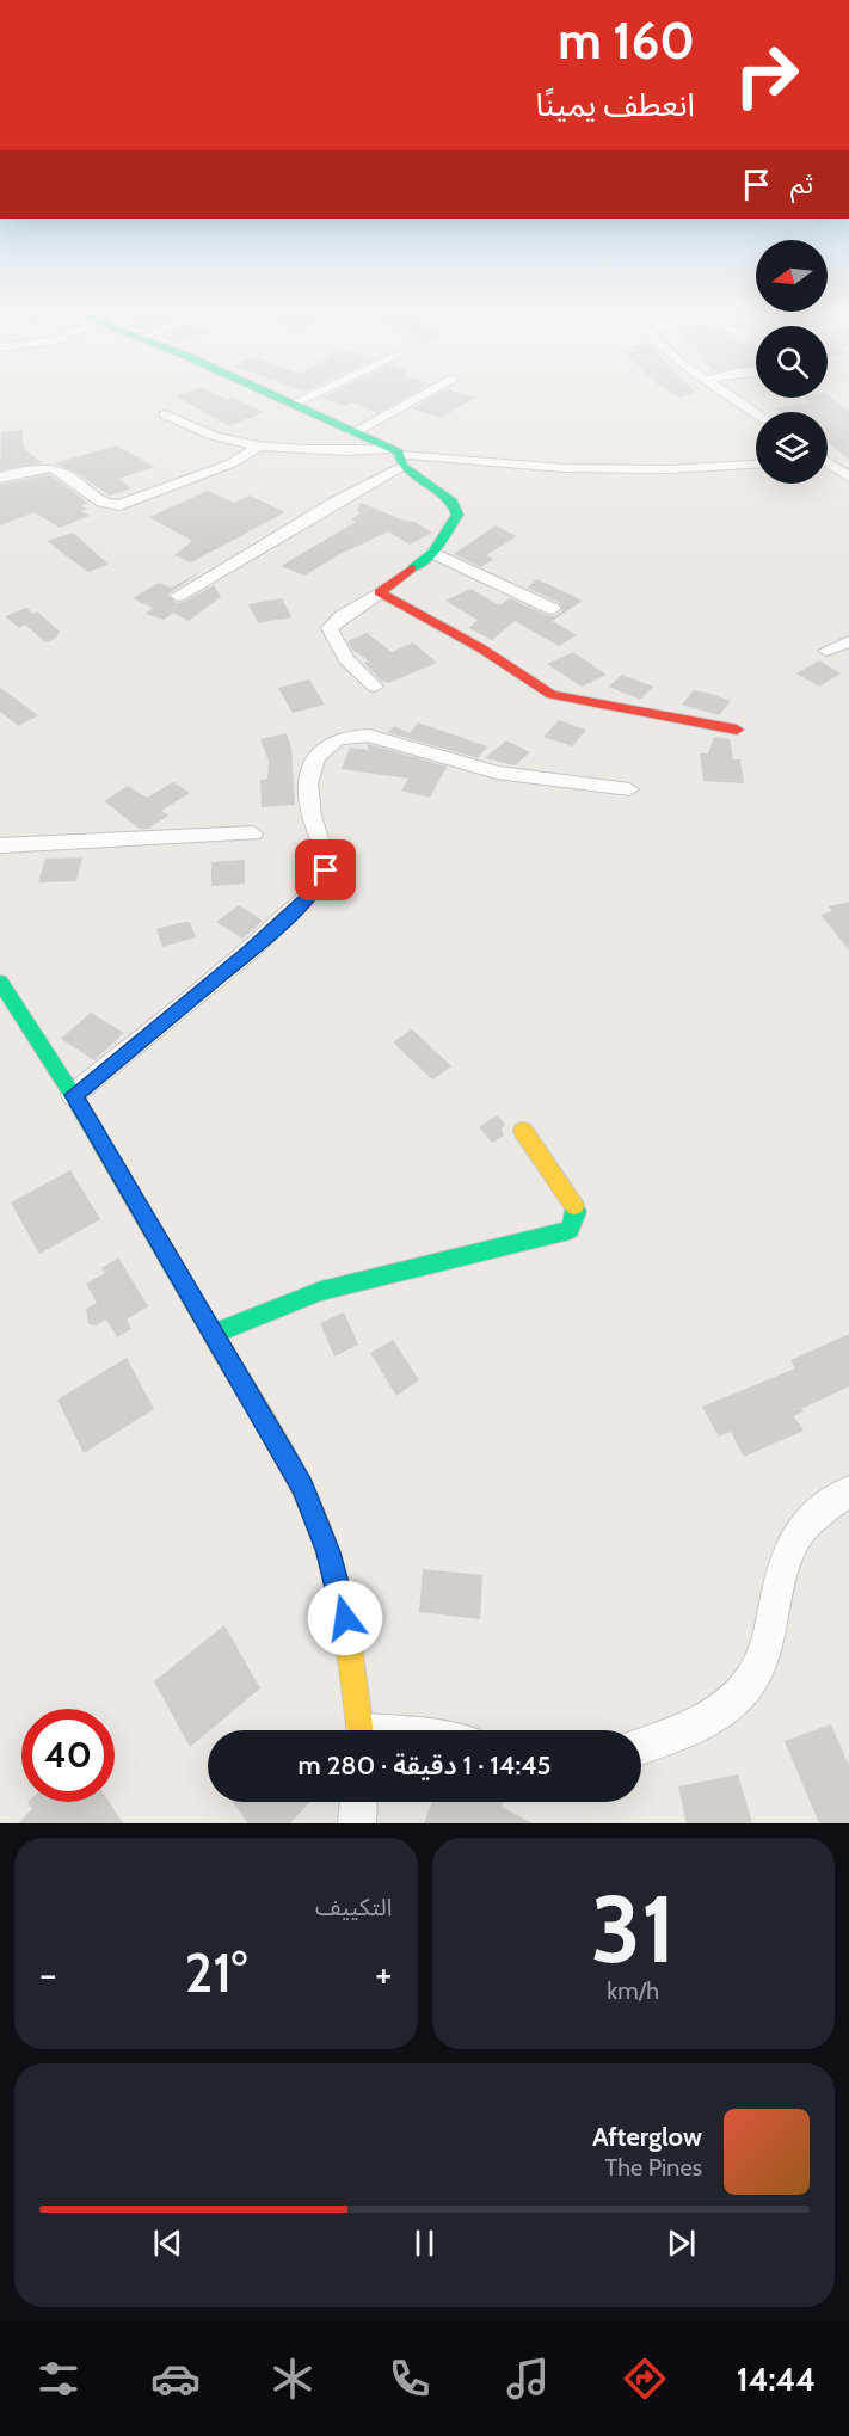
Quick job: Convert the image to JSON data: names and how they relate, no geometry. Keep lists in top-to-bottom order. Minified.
{"north":"left","page":{"turn":["160 m","انعطف يمينًا"],"then":"ثم","limit":"40","trip":"14:45 · 1 دقيقة · 280 m","tile":[["31","km/h"],"التكييف"],"heat":["−","21°","+"],"song":["Afterglow","The Pines"],"tabs":"14:44"}}
